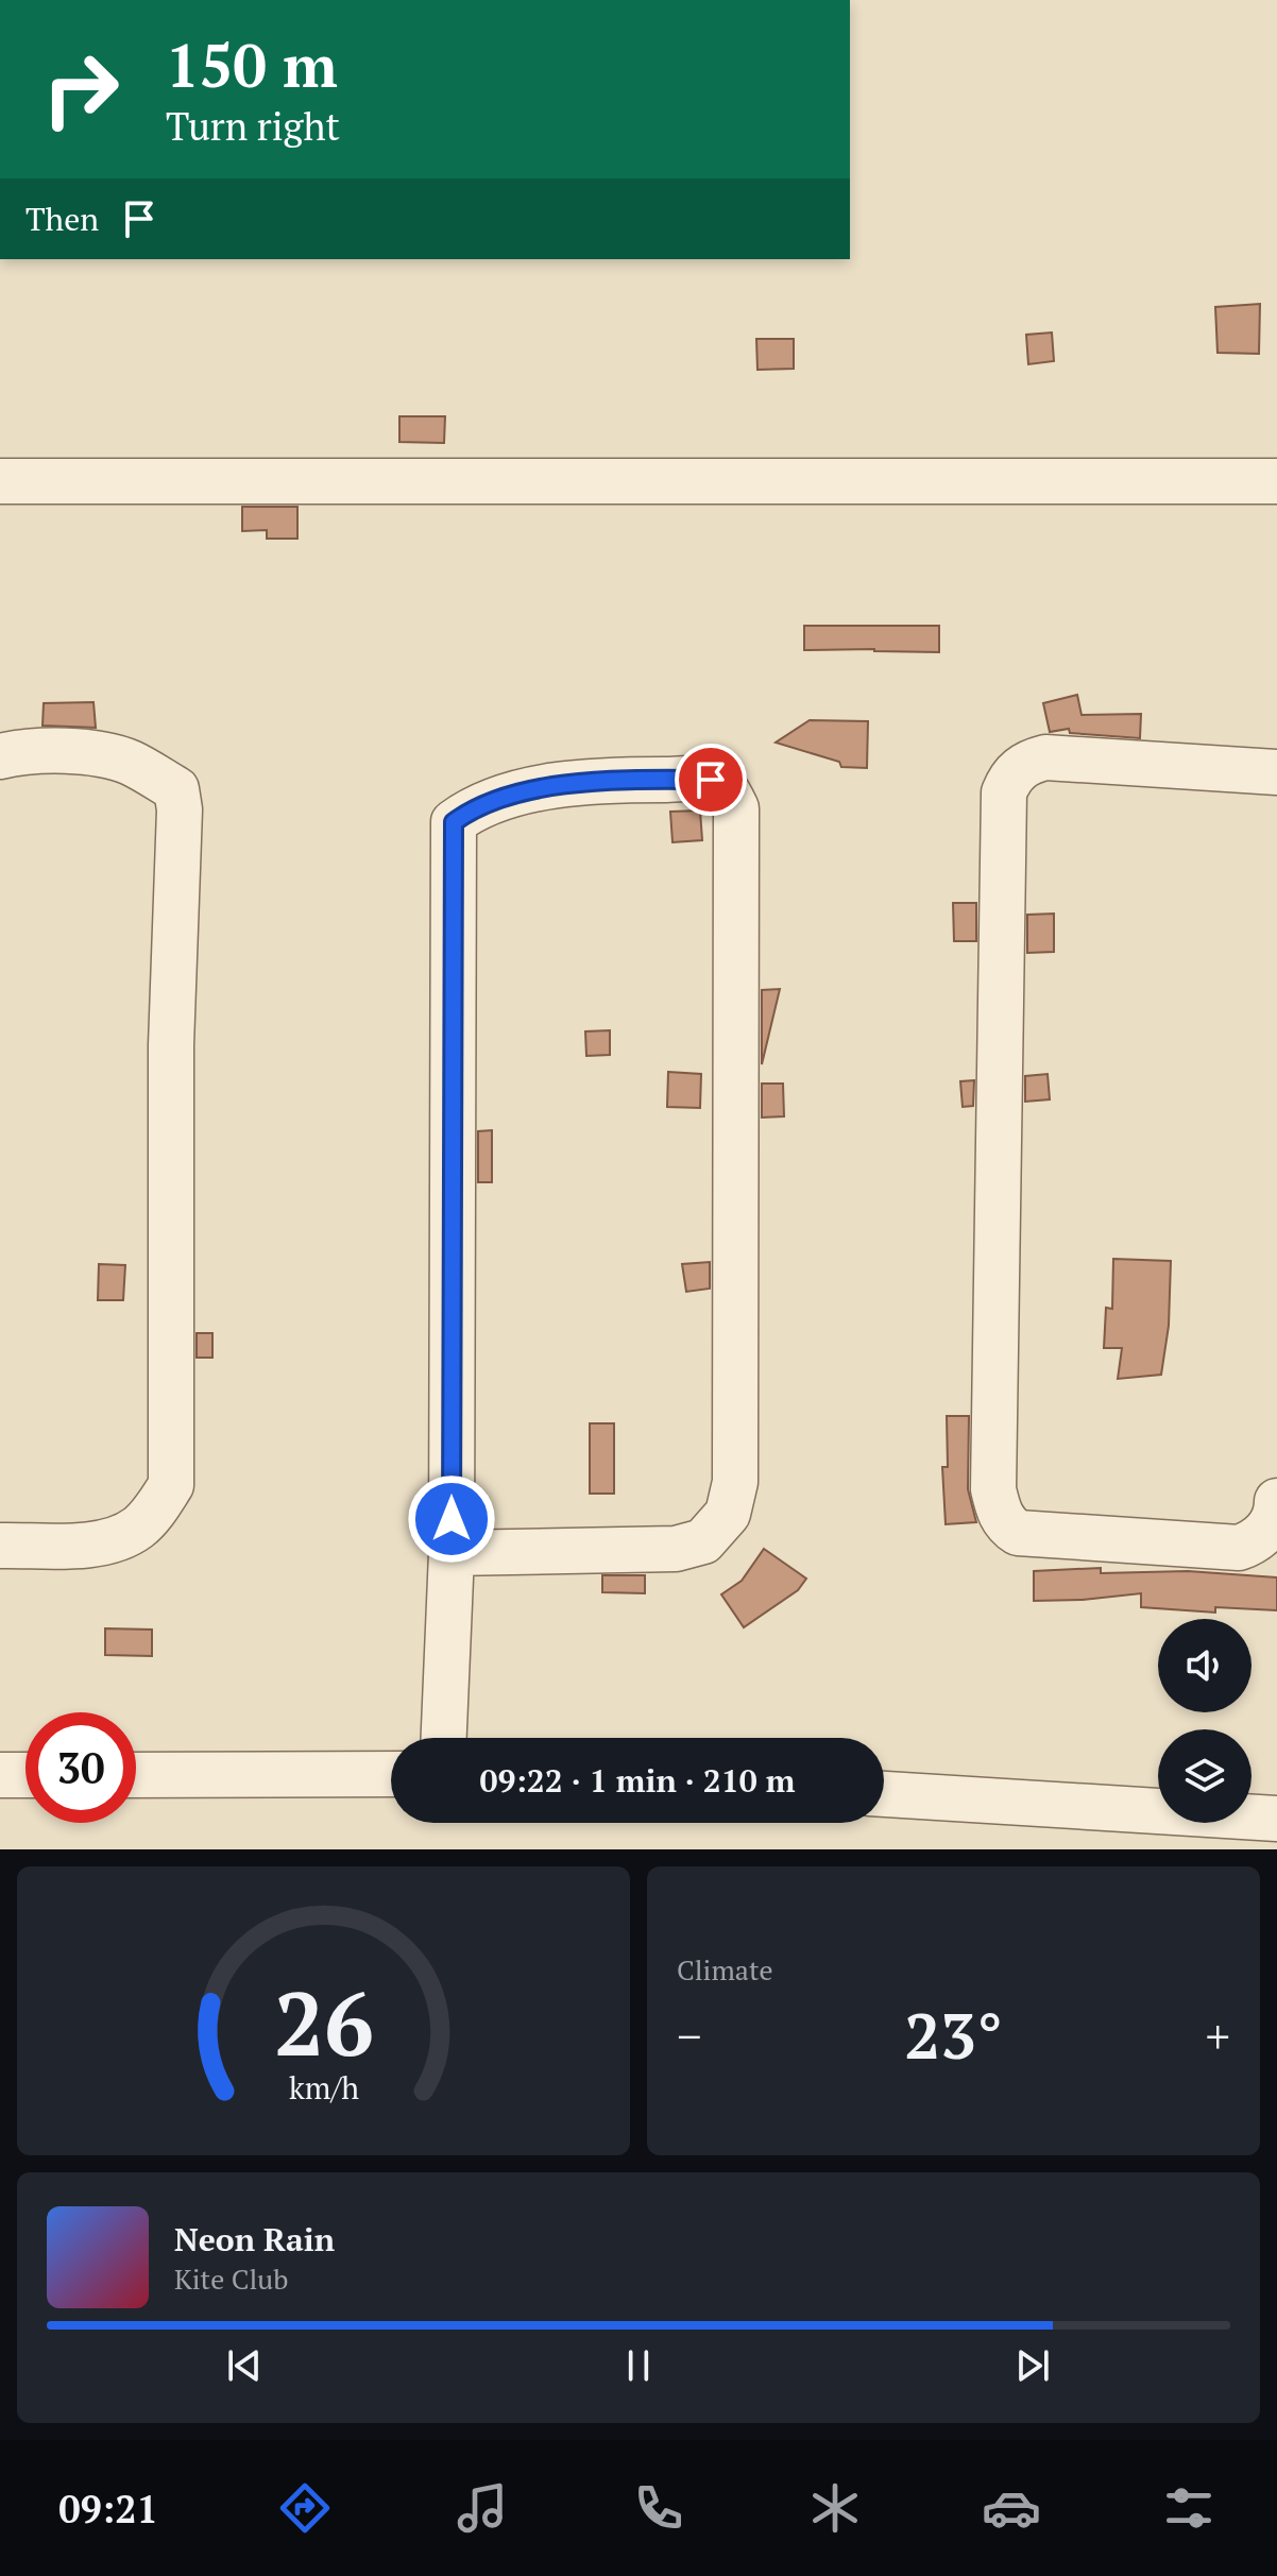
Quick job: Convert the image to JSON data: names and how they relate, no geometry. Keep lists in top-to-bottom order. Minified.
{"page":{"turn":["150 m","Turn right"],"then":"Then","limit":"30","trip":"09:22 · 1 min · 210 m","tile":"Climate","heat":["−","23°","+"],"song":["Neon Rain","Kite Club"],"tabs":"09:21","gauge":["26","km/h"]}}
